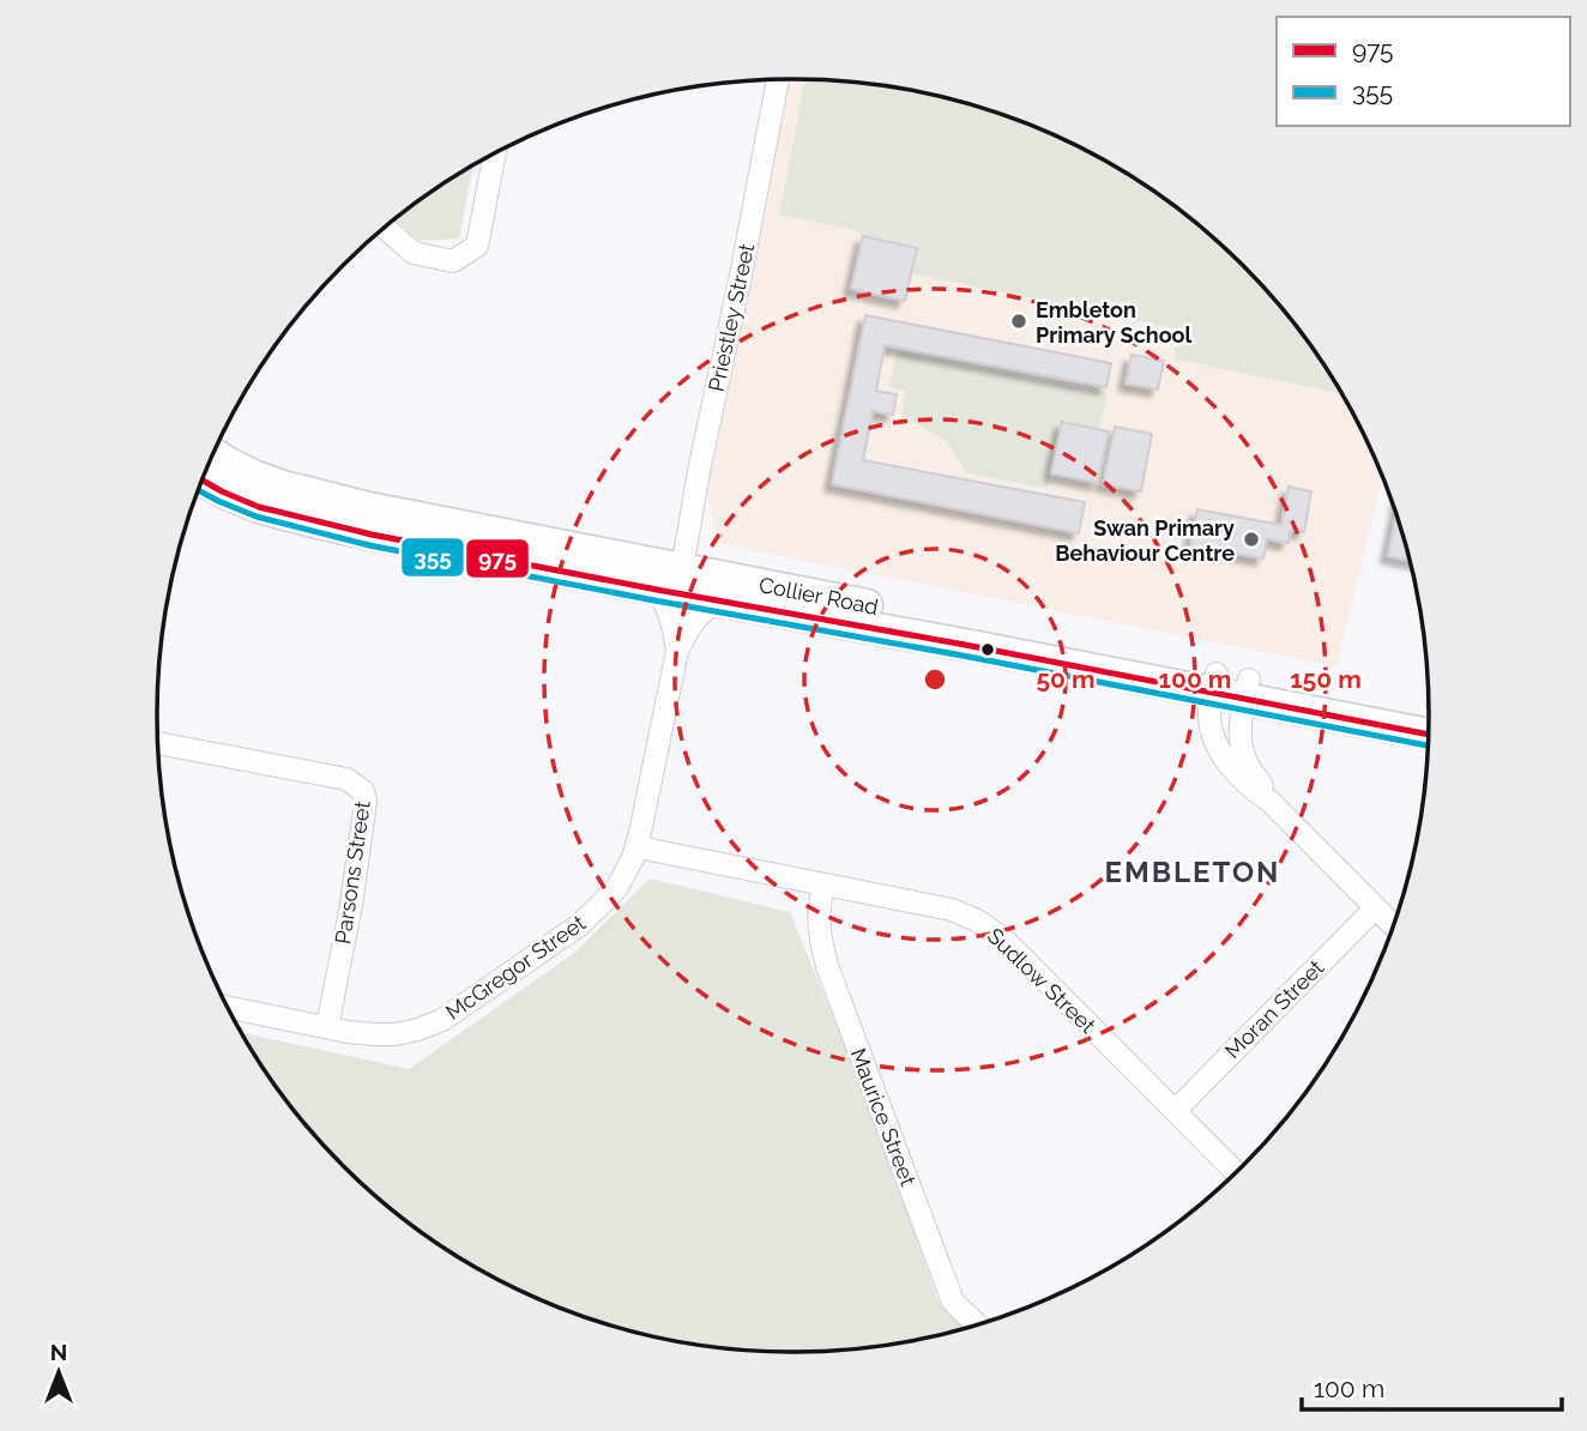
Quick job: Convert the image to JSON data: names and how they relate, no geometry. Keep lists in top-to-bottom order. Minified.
{"streets":{"main road":["Collier Road"],"street":["Priestley Street","Parsons Street","McGregor Street","Sudlow Street","Moran Street","Maurice Street"]},"crossings":[["Priestley Street","Collier Road"],["Collier Road","McGregor Street"],["Parsons Street","McGregor Street"],["McGregor Street","Sudlow Street"],["Sudlow Street","Moran Street"],["Sudlow Street","Maurice Street"]],"districts":["EMBLETON"],"places":["Embleton Primary School","Swan Primary Behaviour Centre"],"lines":["transit line 975","transit line 355"],"legend":["975","355"],"scale_bar":"100 m","north":"top","rings":["50 m","100 m","150 m"]}
